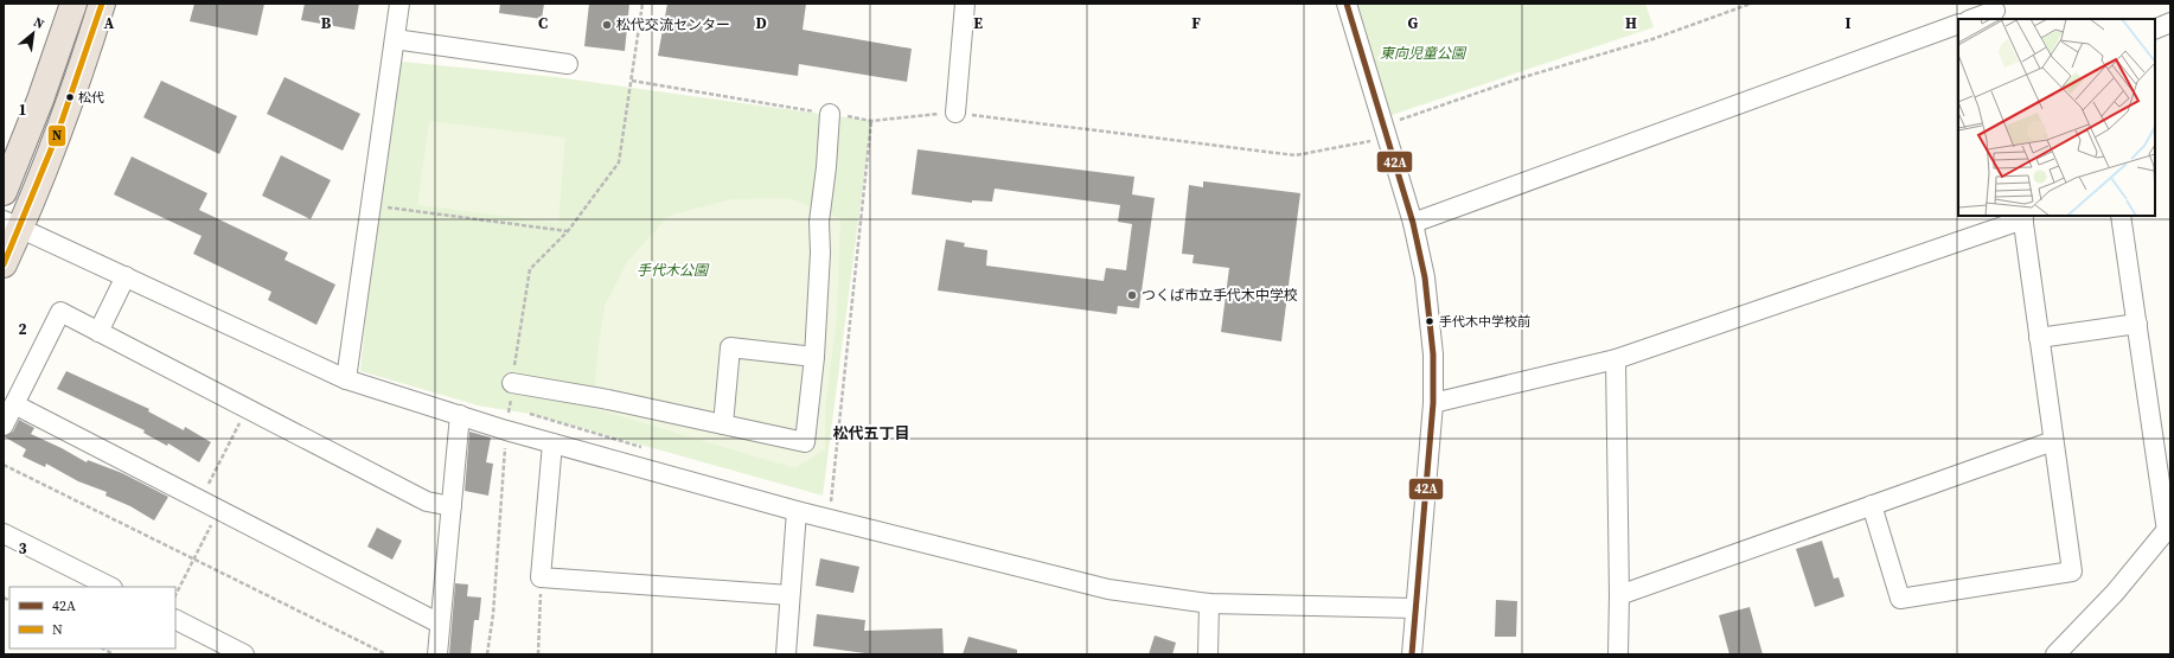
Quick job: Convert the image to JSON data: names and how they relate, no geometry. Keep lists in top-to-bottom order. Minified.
{"districts":["松代五丁目"],"parks":["東向児童公園","手代木公園"],"places":["松代交流センター","松代","つくば市立手代木中学校","手代木中学校前"],"lines":["transit line 42A","transit line N"],"legend":["42A","N"],"north":"top right","grid":{"columns":["A","B","C","D","E","F","G","H","I"],"rows":["1","2","3"]}}
